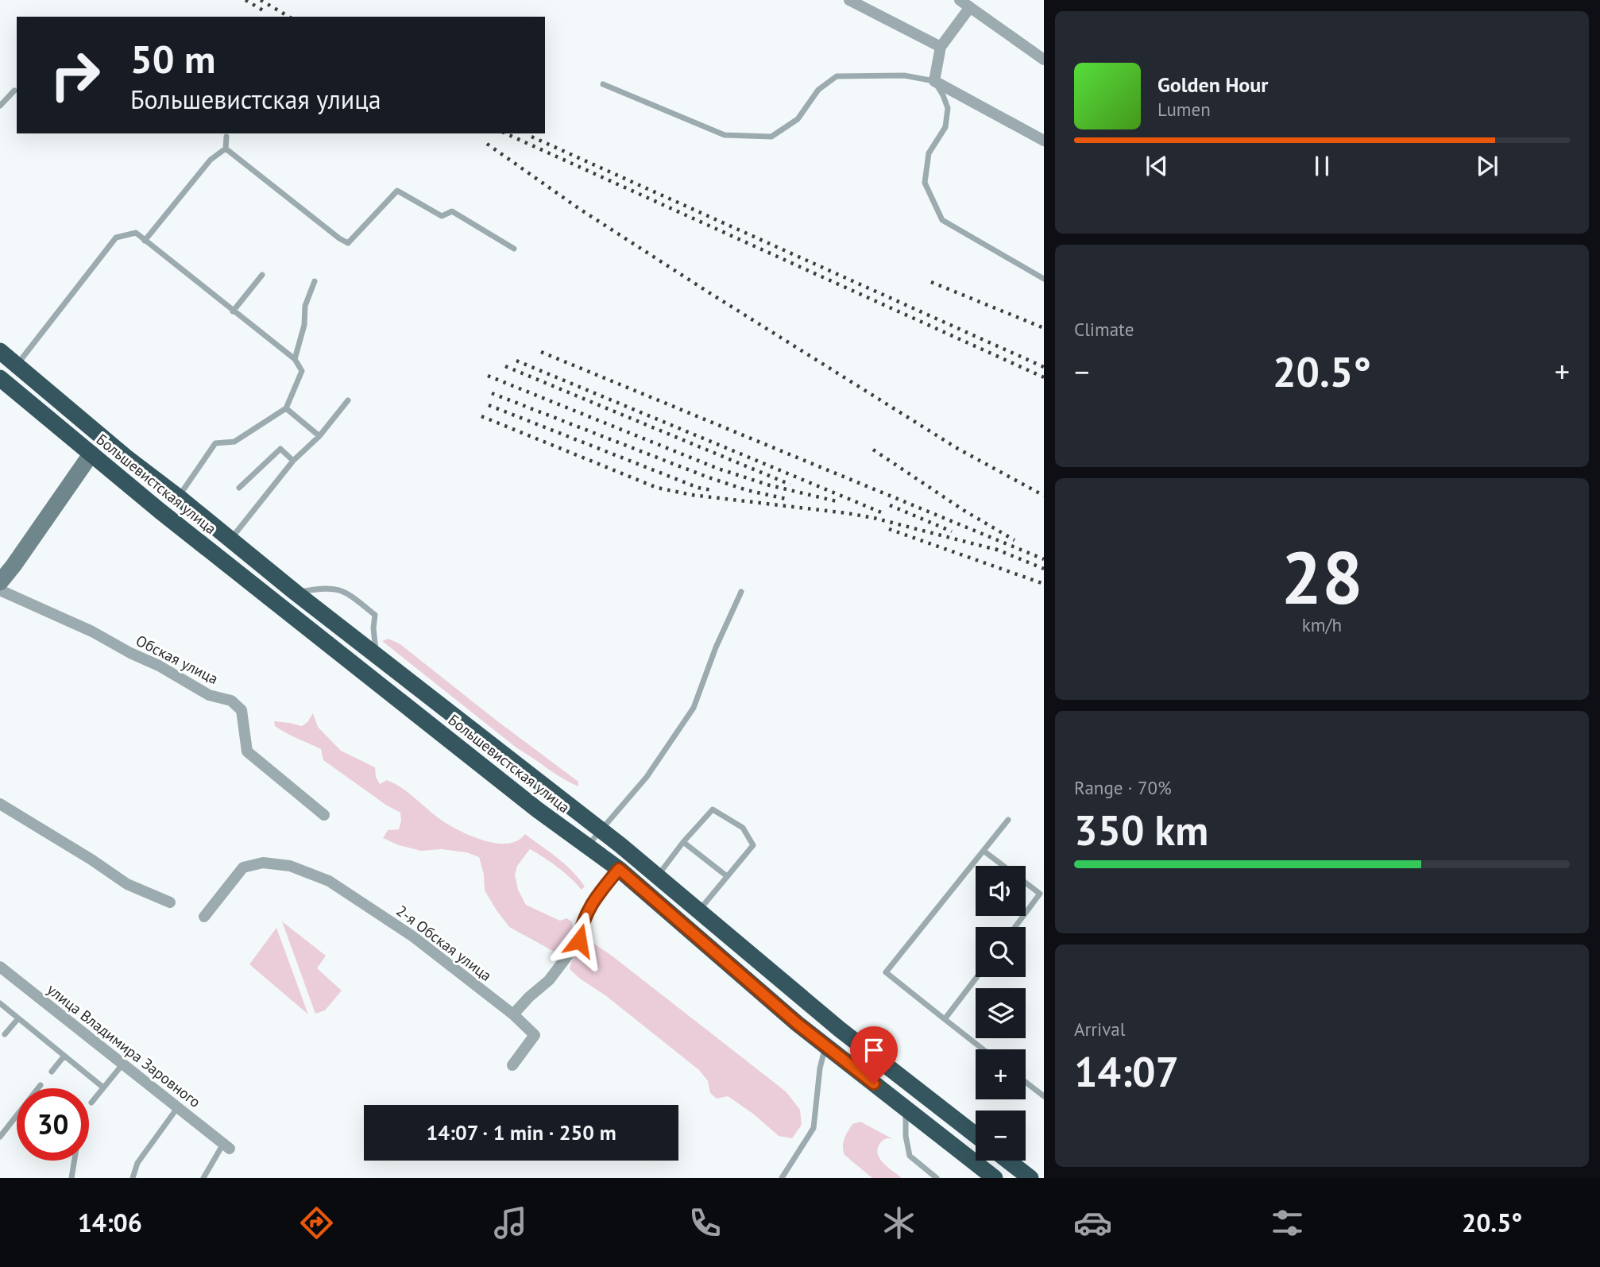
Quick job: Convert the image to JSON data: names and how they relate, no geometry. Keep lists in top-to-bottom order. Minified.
{"streets":{"highway":["Большевистская улица"],"street":["Обская улица","2-я Обская улица","улица Владимира Заровного"]},"page":{"turn":["50 m","Большевистская улица"],"song":["Golden Hour","Lumen"],"tile":["Climate",["28","km/h"],["Range · 70%","350 km"],["Arrival","14:07"]],"heat":["−","20.5°","+"],"map_buttons":["+","−"],"limit":"30","trip":"14:07 · 1 min · 250 m","tabs":["14:06","20.5°"]}}
